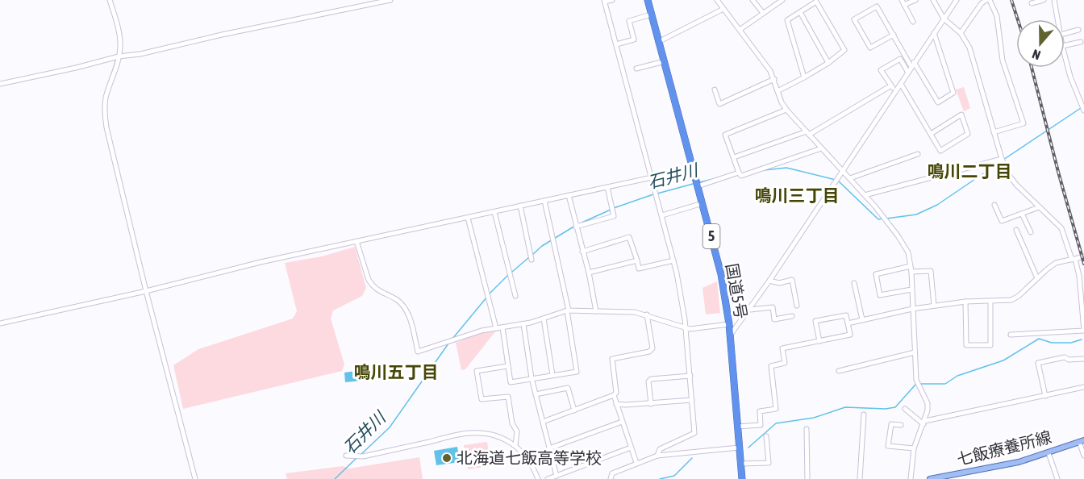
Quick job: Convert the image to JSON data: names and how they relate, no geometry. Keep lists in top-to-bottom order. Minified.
{"streets":{"highway":["5","国道5号"],"main road":["七飯療養所線"]},"districts":["鳴川二丁目","鳴川三丁目","鳴川五丁目"],"water":["石井川"],"places":["北海道七飯高等学校"],"north":"bottom"}
